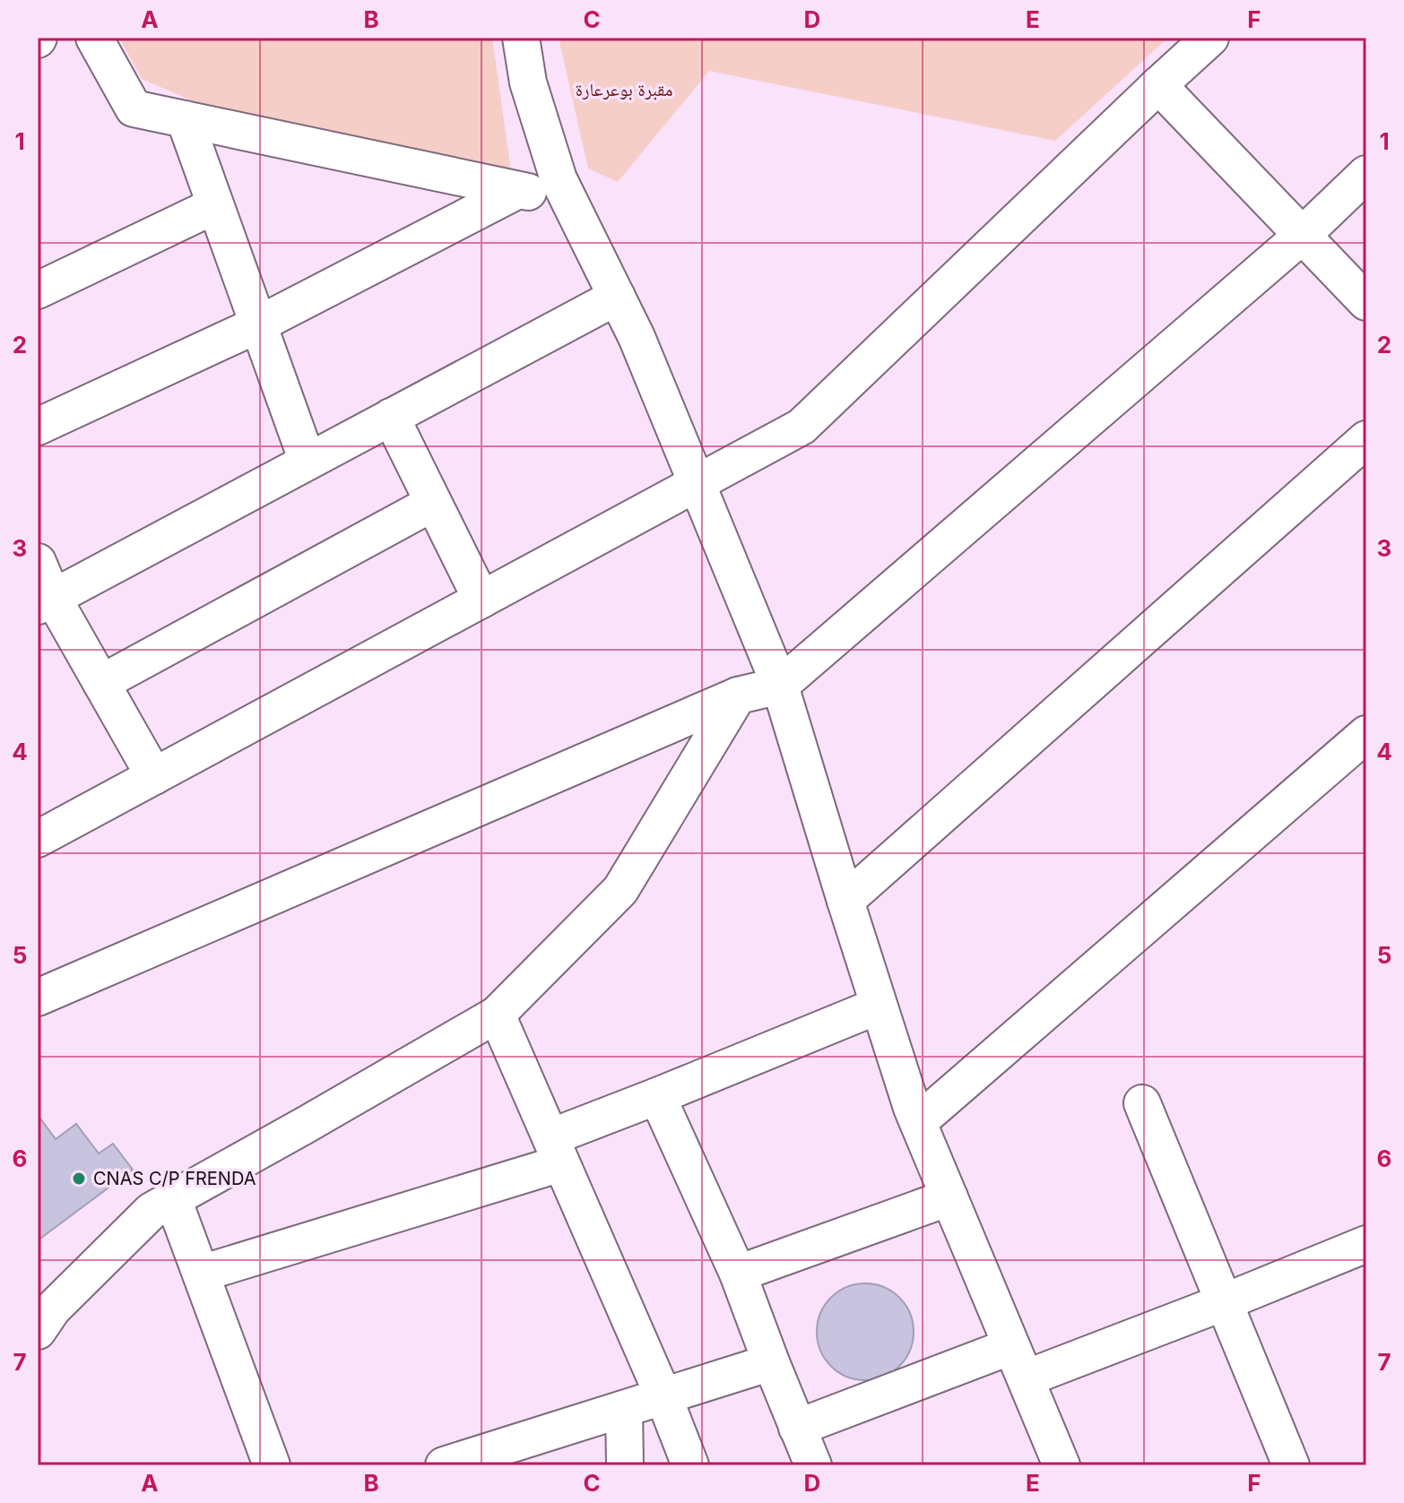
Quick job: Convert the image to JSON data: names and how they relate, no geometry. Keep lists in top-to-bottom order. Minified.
{"parks":["مقبرة بوعرعارة"],"places":["CNAS C/P FRENDA"],"grid":{"columns":["A","B","C","D","E","F"],"rows":["1","2","3","4","5","6","7"]}}
